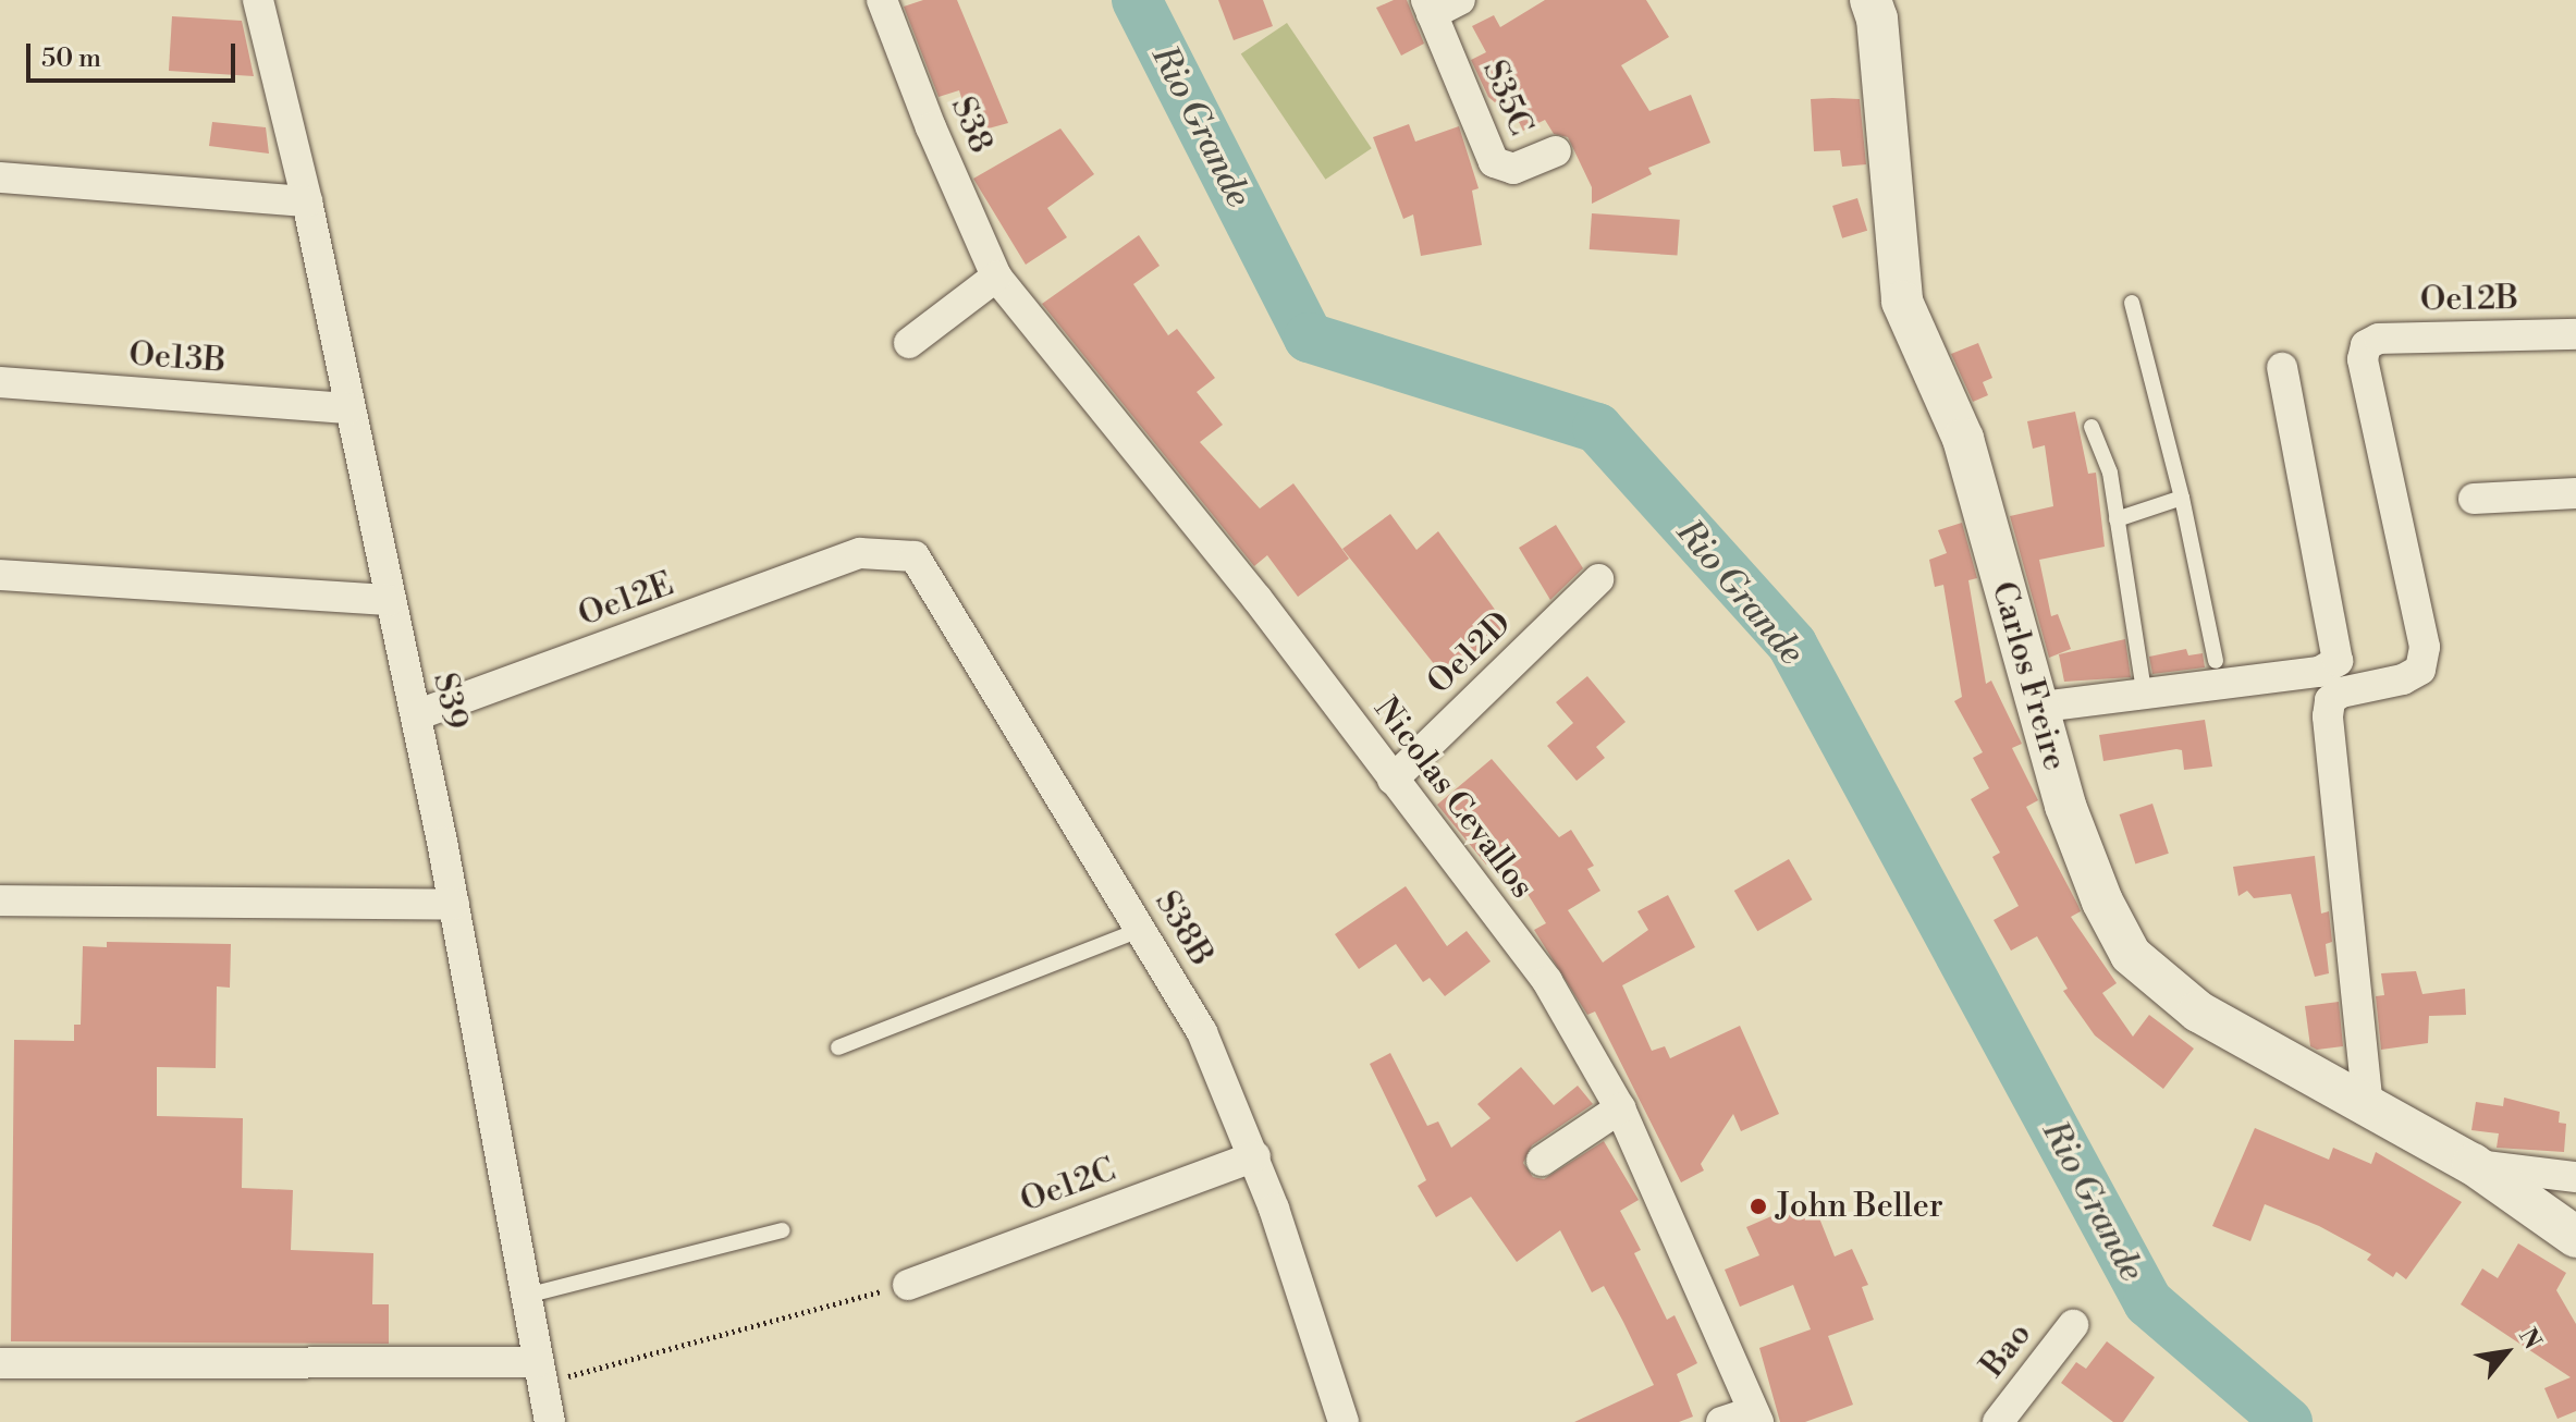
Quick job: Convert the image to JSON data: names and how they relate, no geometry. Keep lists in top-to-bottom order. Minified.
{"streets":{"street":["S35C","S38","Oe12B","Oe13B","Oe12E","Oe12D","Carlos Freire","S39","Nicolas Cevallos","S38B","Oe12C","Bao"]},"crossings":[["S38","Nicolas Cevallos"],["Oe12B","Carlos Freire"],["Oe13B","S39"],["Oe12E","S39"],["Oe12E","S38B"],["Oe12D","Nicolas Cevallos"],["S38B","Oe12C"]],"water":["Rio Grande"],"places":["John Beller"],"scale_bar":"50 m","north":"top right"}
